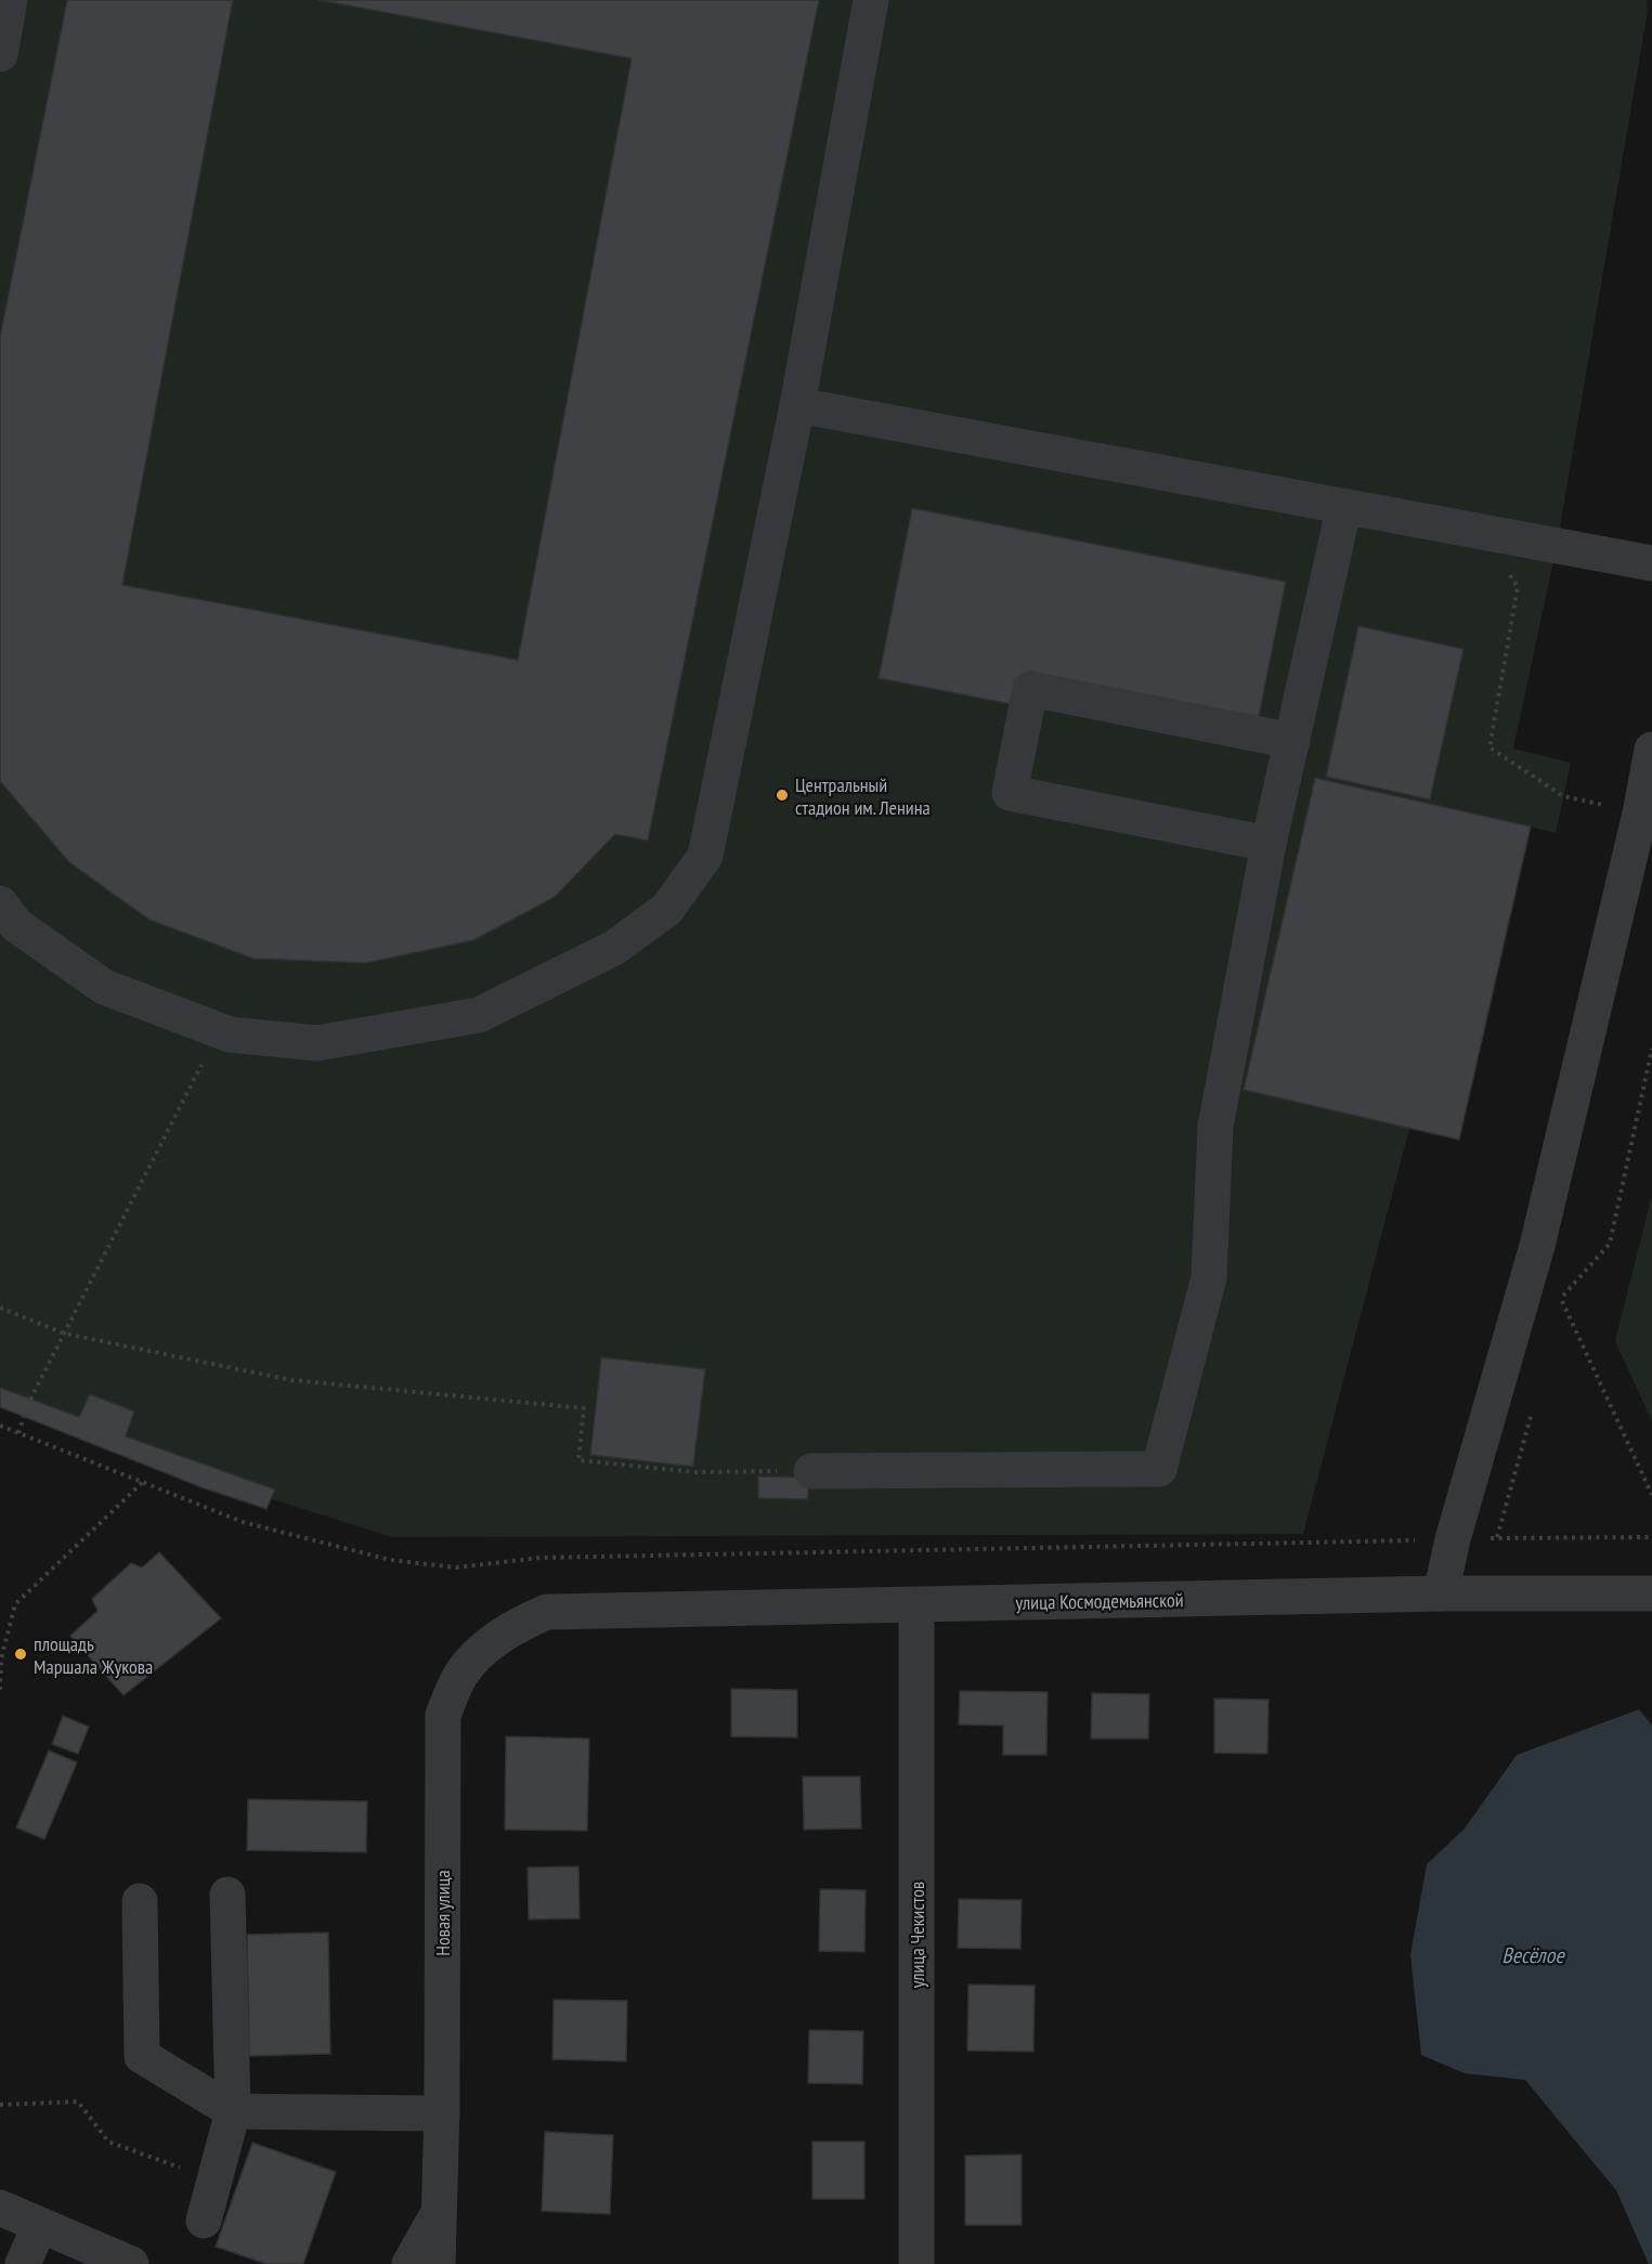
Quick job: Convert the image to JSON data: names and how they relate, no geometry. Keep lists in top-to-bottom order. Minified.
{"streets":{"street":["улица Космодемьянской","Новая улица","улица Чекистов"]},"crossings":[["улица Космодемьянской","Новая улица"],["улица Космодемьянской","улица Чекистов"]],"water":["Весёлое"],"places":["Центральный стадион им. Ленина","площадь Маршала Жукова"]}
